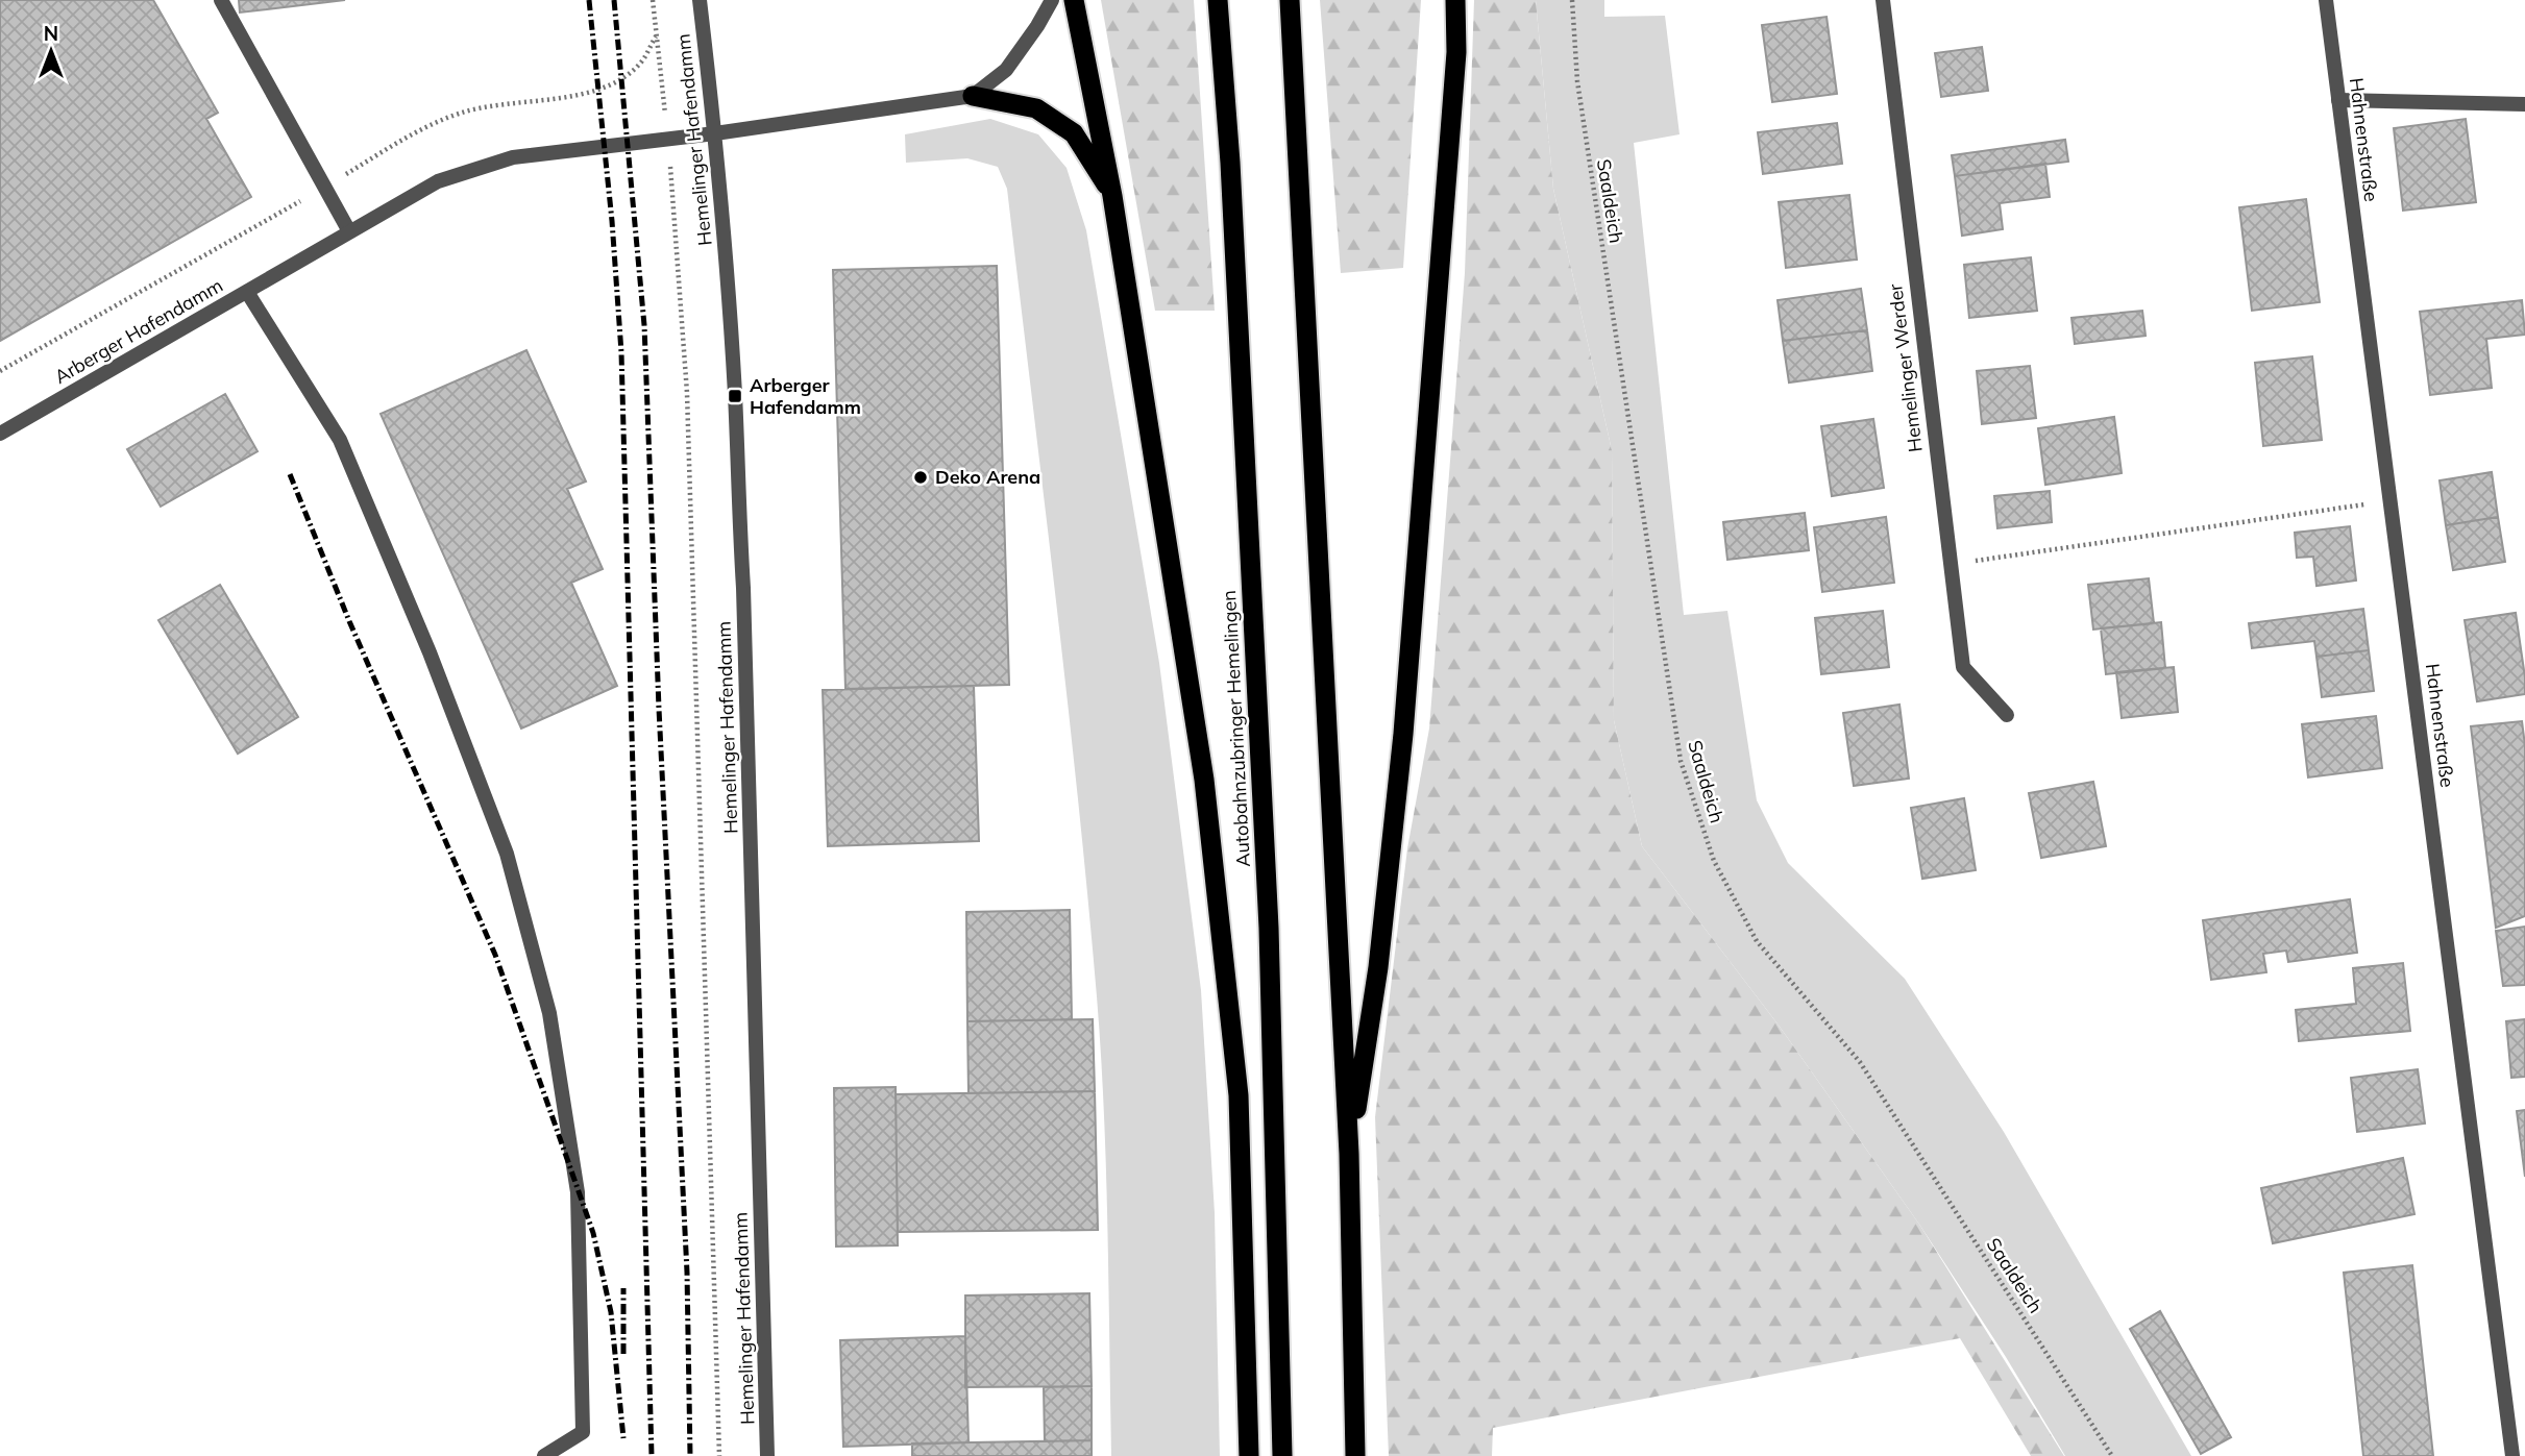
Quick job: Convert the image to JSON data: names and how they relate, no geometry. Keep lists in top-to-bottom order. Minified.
{"streets":{"highway":["Autobahnzubringer Hemelingen"],"street":["Hemelinger Hafendamm","Hahnenstraße","Arberger Hafendamm","Hemelinger Werder"],"path":["Saaldeich"]},"crossings":[["Hemelinger Hafendamm","Arberger Hafendamm"]],"places":{"transit":["Arberger Hafendamm"],"other":["Deko Arena"]},"north":"top"}
